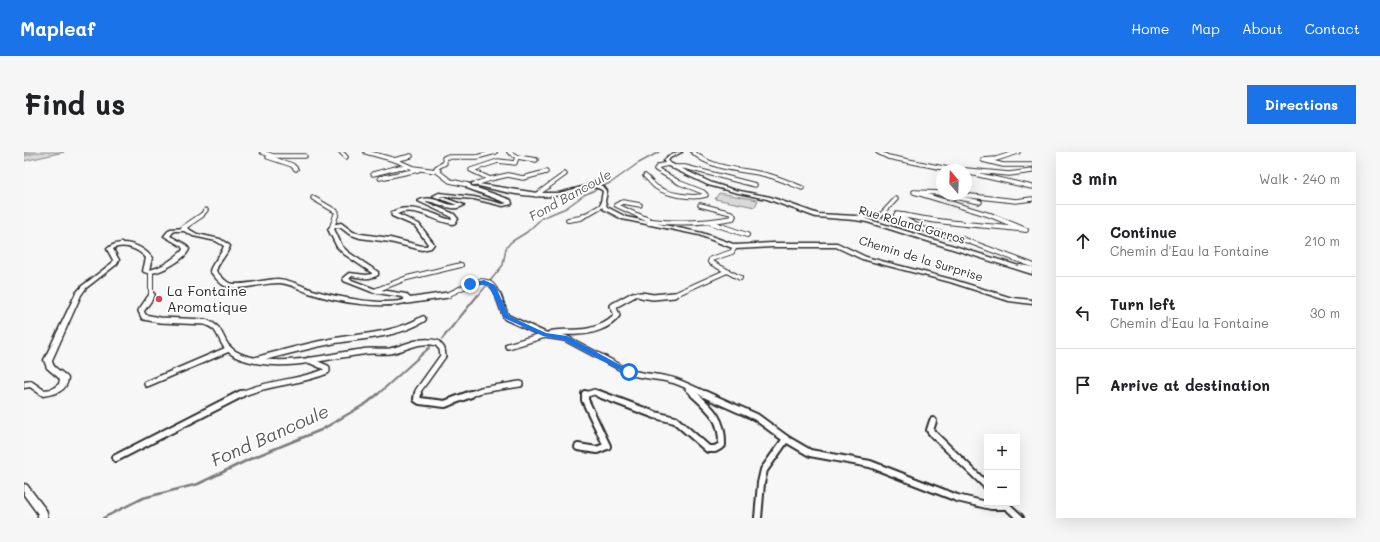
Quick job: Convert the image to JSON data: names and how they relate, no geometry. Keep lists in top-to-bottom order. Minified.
{"streets":{"main road":["Rue Roland Garros","Chemin de la Surprise"]},"water":["Fond Bancoule"],"places":["La Fontaine Aromatique"],"north":"top","page":{"header":"Mapleaf","nav":["Home","Map","About","Contact"],"buttons":"Directions","title":"Find us","heading":["3 min","Walk · 240 m"],"list":[["Continue","Chemin d'Eau la Fontaine","210 m"],["Turn left","Chemin d'Eau la Fontaine","30 m"],"Arrive at destination"],"map_buttons":["+","−"]}}
